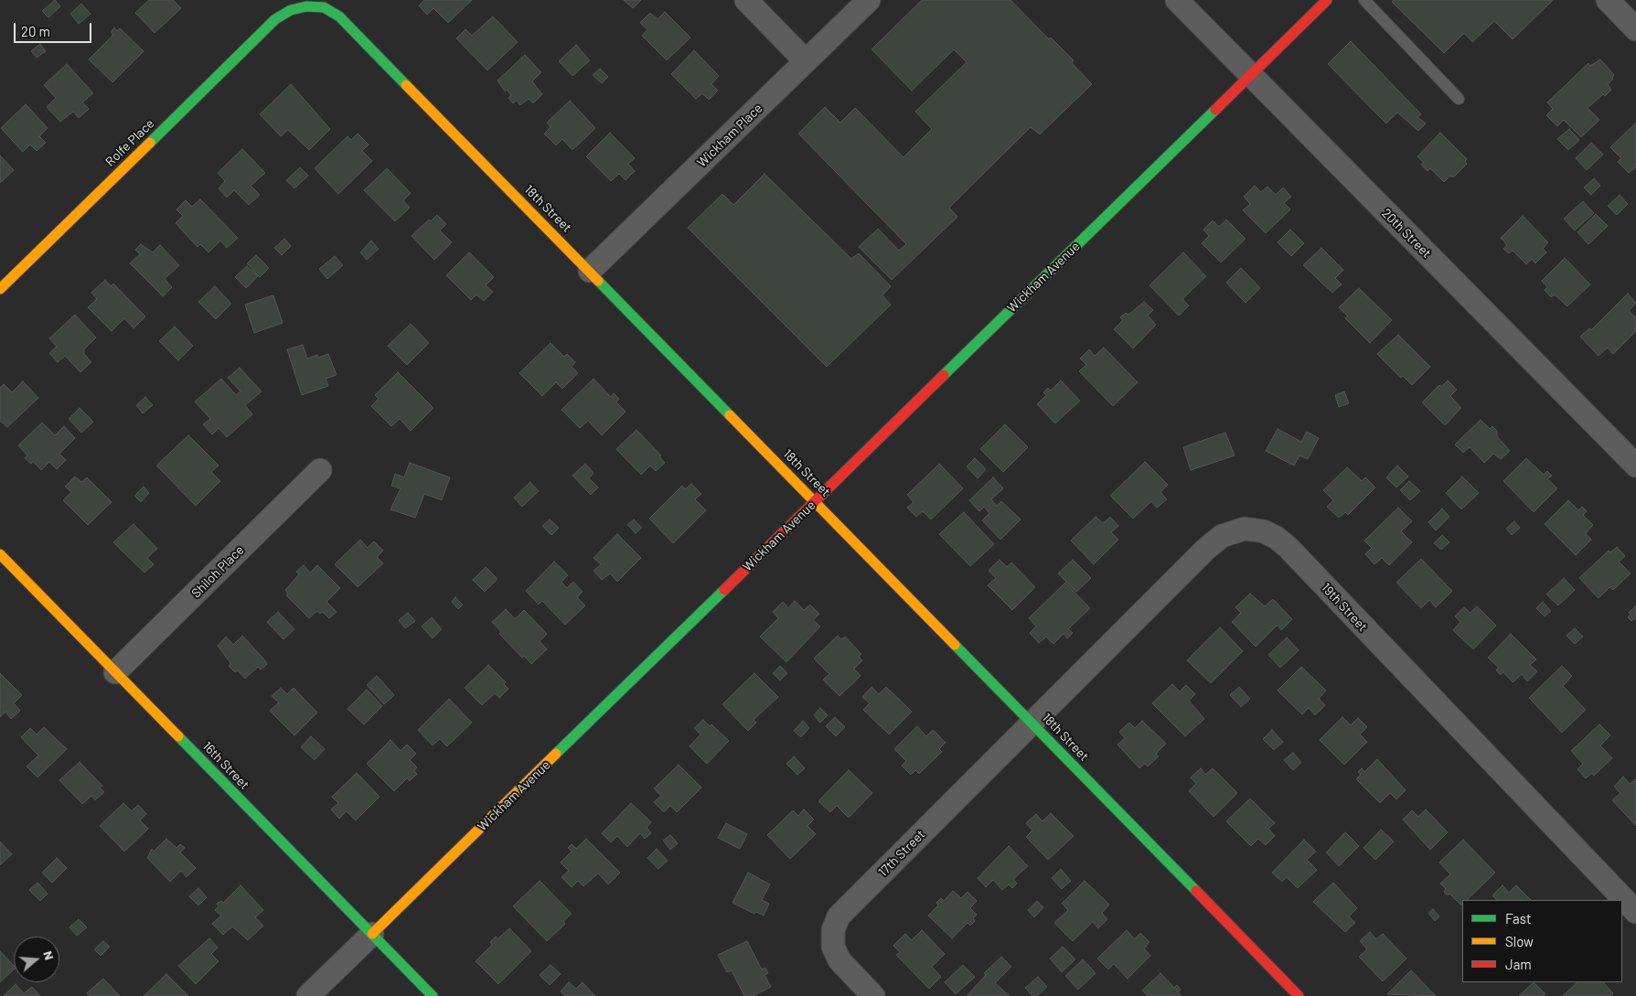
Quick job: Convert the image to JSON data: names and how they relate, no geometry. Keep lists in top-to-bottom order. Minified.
{"streets":{"street":["Wickham Place","Rolfe Place","18th Street","20th Street","Wickham Avenue","Shiloh Place","19th Street","16th Street","17th Street"]},"crossings":[["Wickham Place","18th Street"],["Rolfe Place","18th Street"],["18th Street","Wickham Avenue"],["18th Street","19th Street"],["18th Street","17th Street"],["20th Street","Wickham Avenue"],["Wickham Avenue","16th Street"],["Shiloh Place","16th Street"],["19th Street","17th Street"]],"legend":["Fast","Slow","Jam"],"scale_bar":"20 m","north":"right"}
